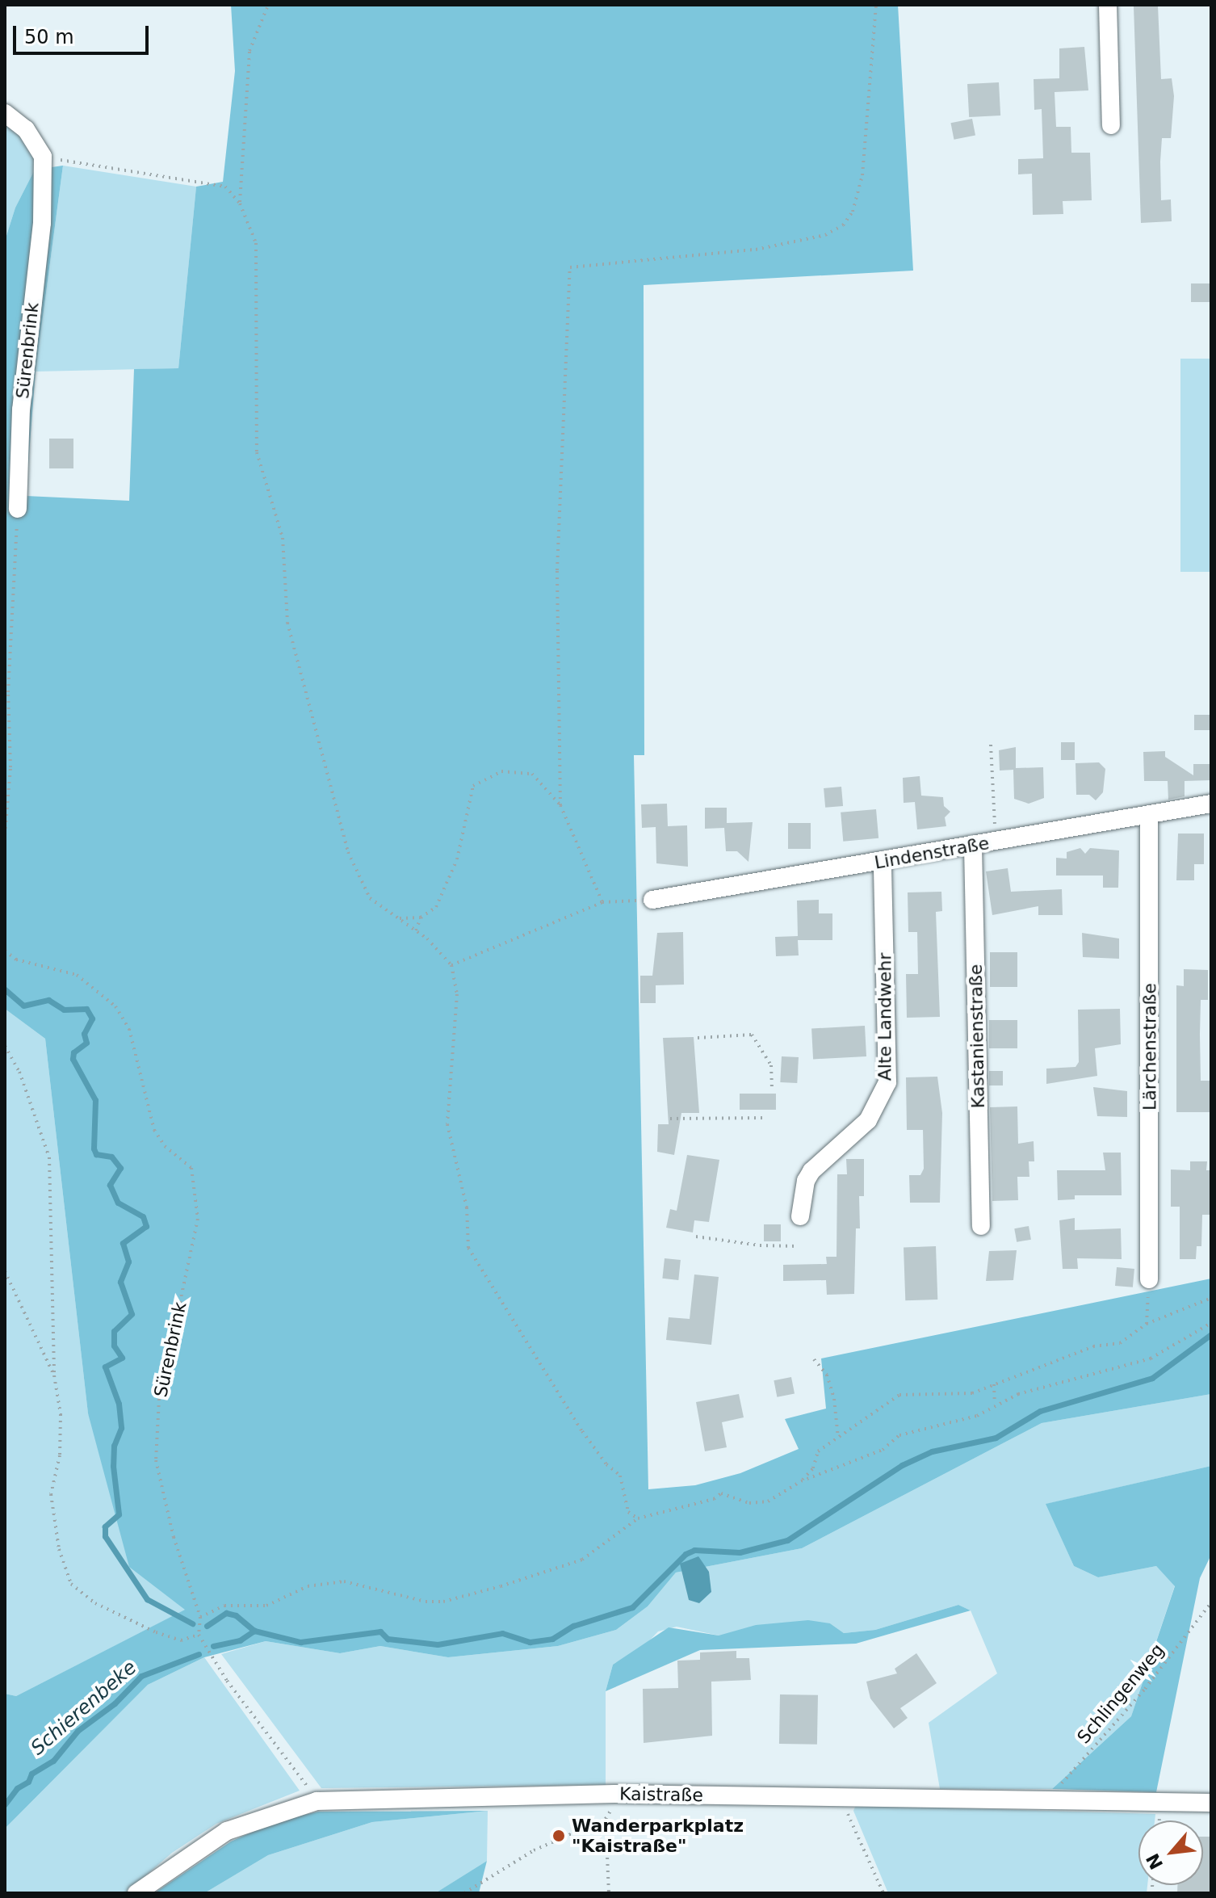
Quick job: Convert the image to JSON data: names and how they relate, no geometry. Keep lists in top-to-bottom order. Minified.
{"streets":{"street":["Sürenbrink","Lindenstraße","Alte Landwehr","Kastanienstraße","Lärchenstraße","Kaistraße"],"path":["Schlingenweg"]},"crossings":[["Lindenstraße","Alte Landwehr"],["Lindenstraße","Kastanienstraße"],["Lindenstraße","Lärchenstraße"],["Schlingenweg","Kaistraße"]],"water":["Schierenbeke"],"places":["Wanderparkplatz \"Kaistraße\""],"scale_bar":"50 m","north":"bottom left"}
